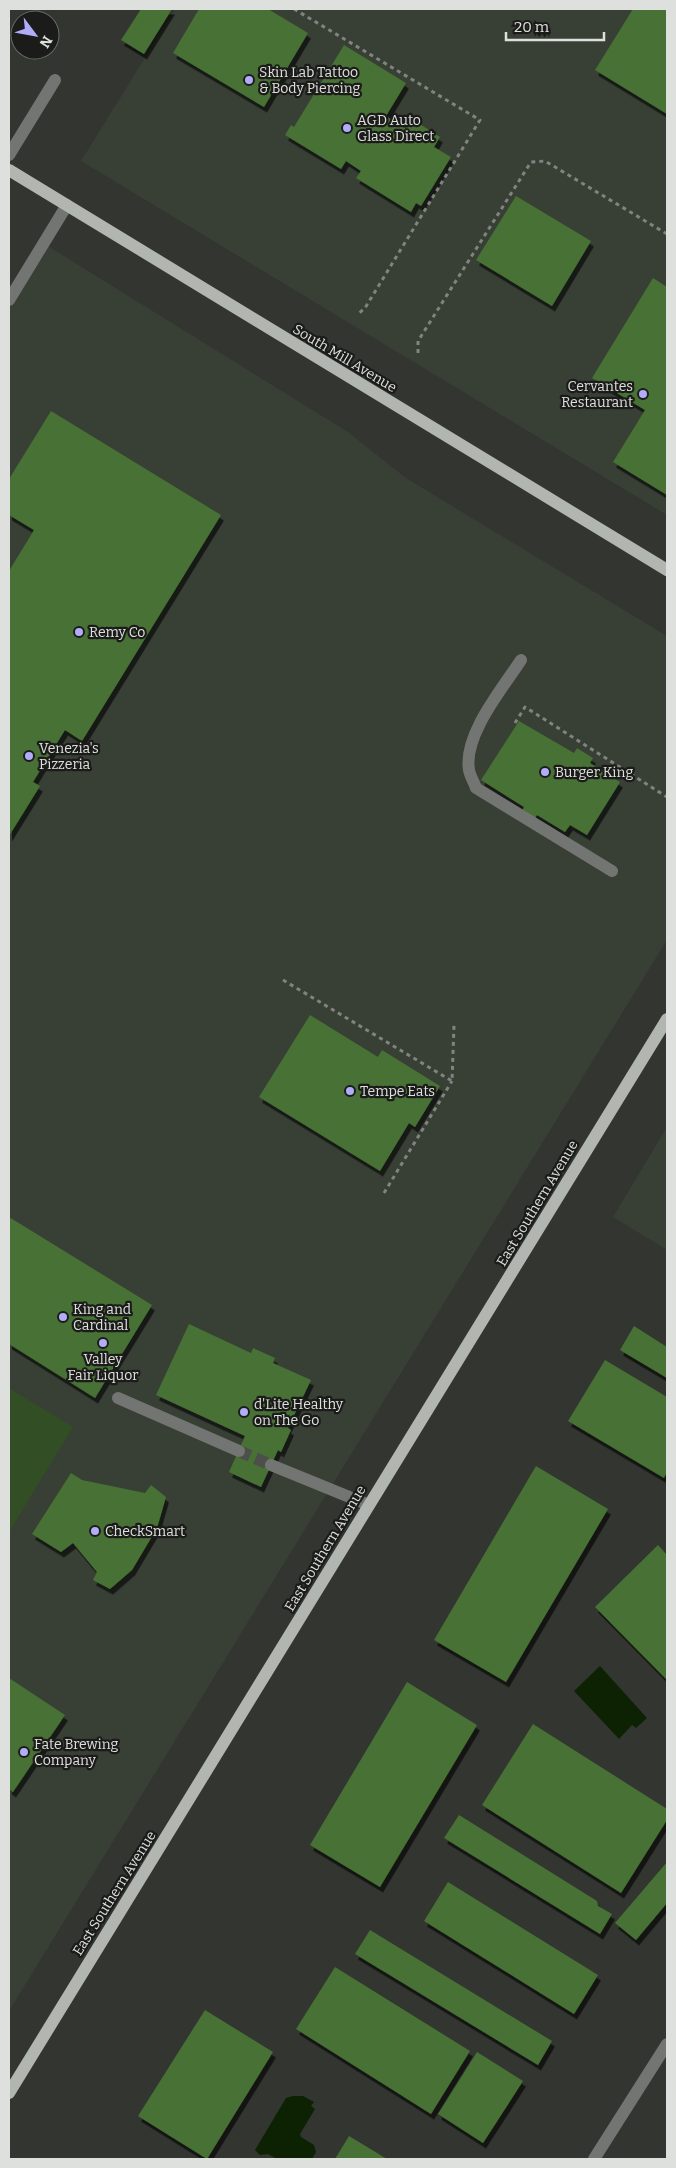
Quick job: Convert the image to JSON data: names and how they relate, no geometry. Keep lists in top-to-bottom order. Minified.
{"streets":{"main road":["South Mill Avenue","East Southern Avenue"]},"places":["Skin Lab Tattoo & Body Piercing","AGD Auto Glass Direct","Cervantes Restaurant","Remy Co","Venezia's Pizzeria","Burger King","Tempe Eats","King and Cardinal","Valley Fair Liquor","d'Lite Healthy on The Go","CheckSmart","Fate Brewing Company"],"scale_bar":"20 m","north":"bottom right"}
